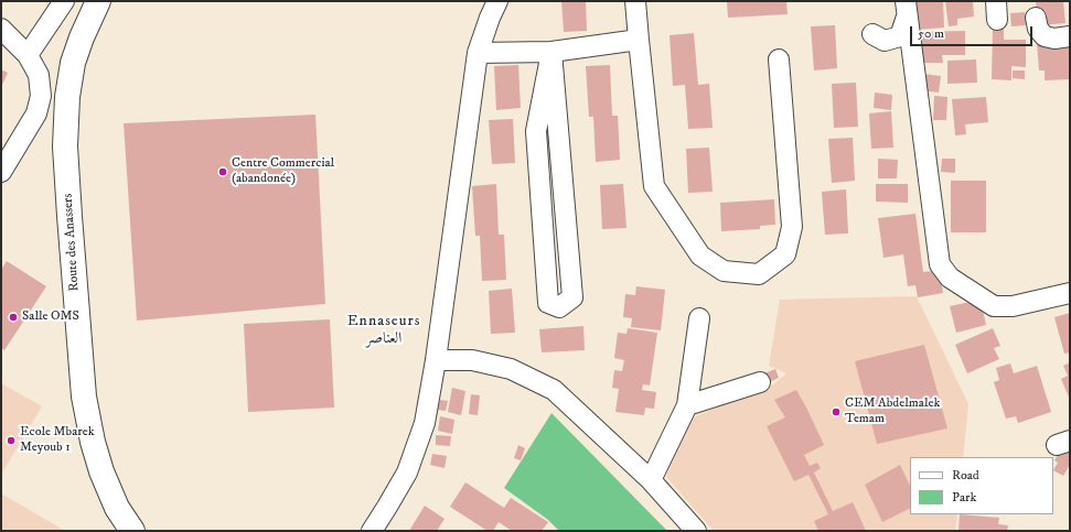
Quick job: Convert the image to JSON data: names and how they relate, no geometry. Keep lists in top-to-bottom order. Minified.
{"streets":{"main road":["Route des Anassers"]},"districts":["Ennaseurs العناصر"],"places":["Centre Commercial (abandonée)","Salle OMS","CEM Abdelmalek Temam","Ecole Mbarek Meyoub 1"],"legend":["Road","Park"],"scale_bar":"50 m"}
